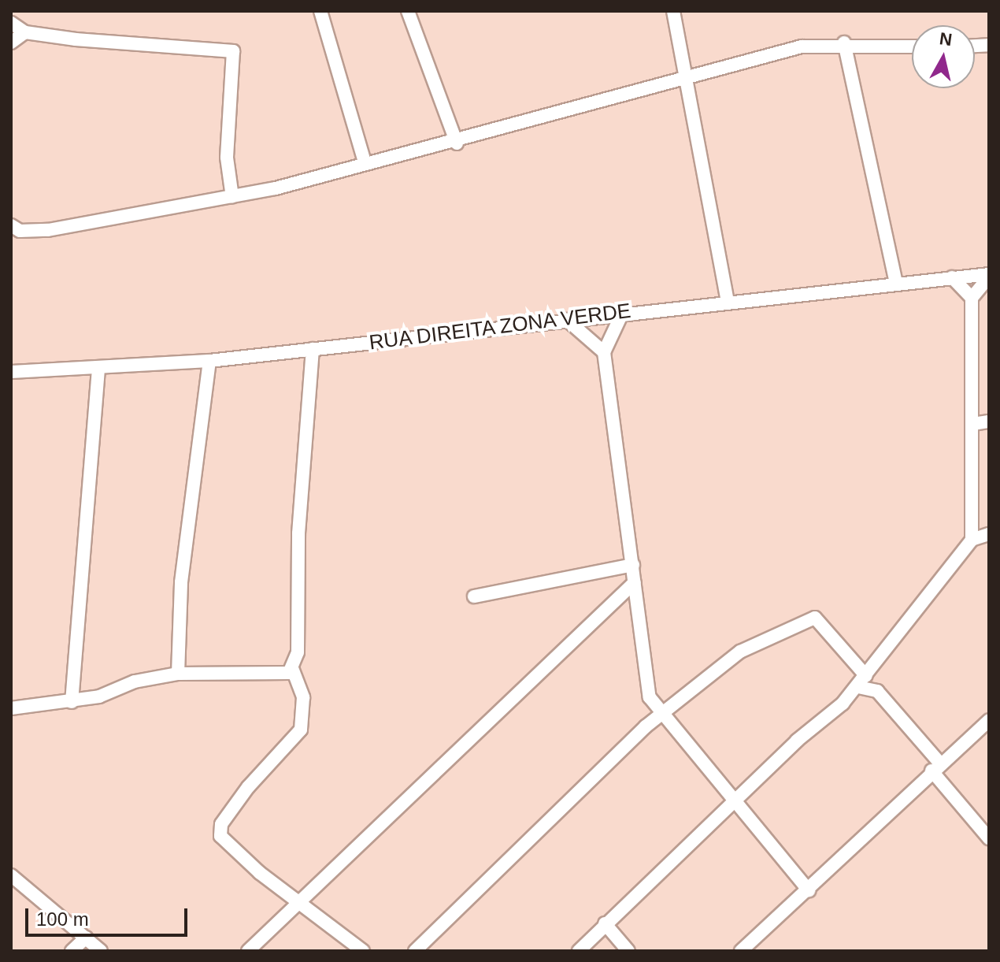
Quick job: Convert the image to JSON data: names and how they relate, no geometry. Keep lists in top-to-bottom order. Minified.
{"streets":{"street":["RUA DIREITA ZONA VERDE"]},"scale_bar":"100 m","north":"top"}
